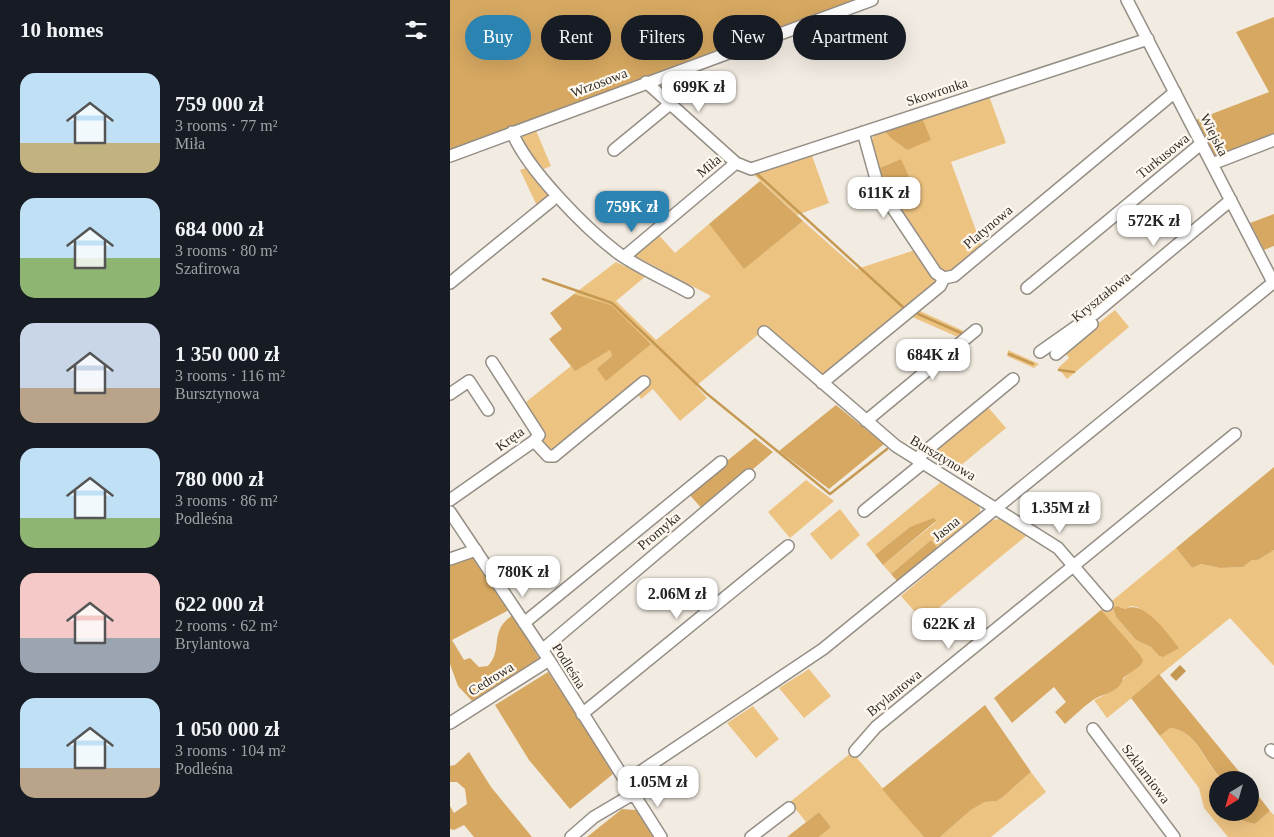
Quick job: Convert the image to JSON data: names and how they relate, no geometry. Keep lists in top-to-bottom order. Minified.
{"streets":{"street":["Wrzosowa","Skowronka","Wiejska","Turkusowa","Miła","Platynowa","Kryształowa","Kręta","Bursztynowa","Jasna","Promyka","Podleśna","Cedrowa","Brylantowa","Szklarniowa"]},"crossings":[["Wrzosowa","Miła"],["Skowronka","Wiejska"],["Skowronka","Miła"],["Wiejska","Turkusowa"],["Wiejska","Platynowa"],["Wiejska","Kryształowa"],["Wiejska","Jasna"],["Platynowa","Bursztynowa"],["Bursztynowa","Jasna"],["Bursztynowa","Brylantowa"],["Jasna","Podleśna"],["Promyka","Podleśna"],["Podleśna","Cedrowa"]],"north":"bottom left","page":{"heading":"10 homes","chip":["Buy","Rent","Filters","New","Apartment"],"list":[{"name":"759 000 zł","note":"3 rooms · 77 m² · Miła"},{"name":"684 000 zł","note":"3 rooms · 80 m² · Szafirowa"},{"name":"1 350 000 zł","note":"3 rooms · 116 m² · Bursztynowa"},{"name":"780 000 zł","note":"3 rooms · 86 m² · Podleśna"},{"name":"622 000 zł","note":"2 rooms · 62 m² · Brylantowa"},{"name":"1 050 000 zł","note":"3 rooms · 104 m² · Podleśna"}],"price":["699K zł","611K zł","759K zł","572K zł","684K zł","1.35M zł","780K zł","2.06M zł","622K zł","1.05M zł"]}}
